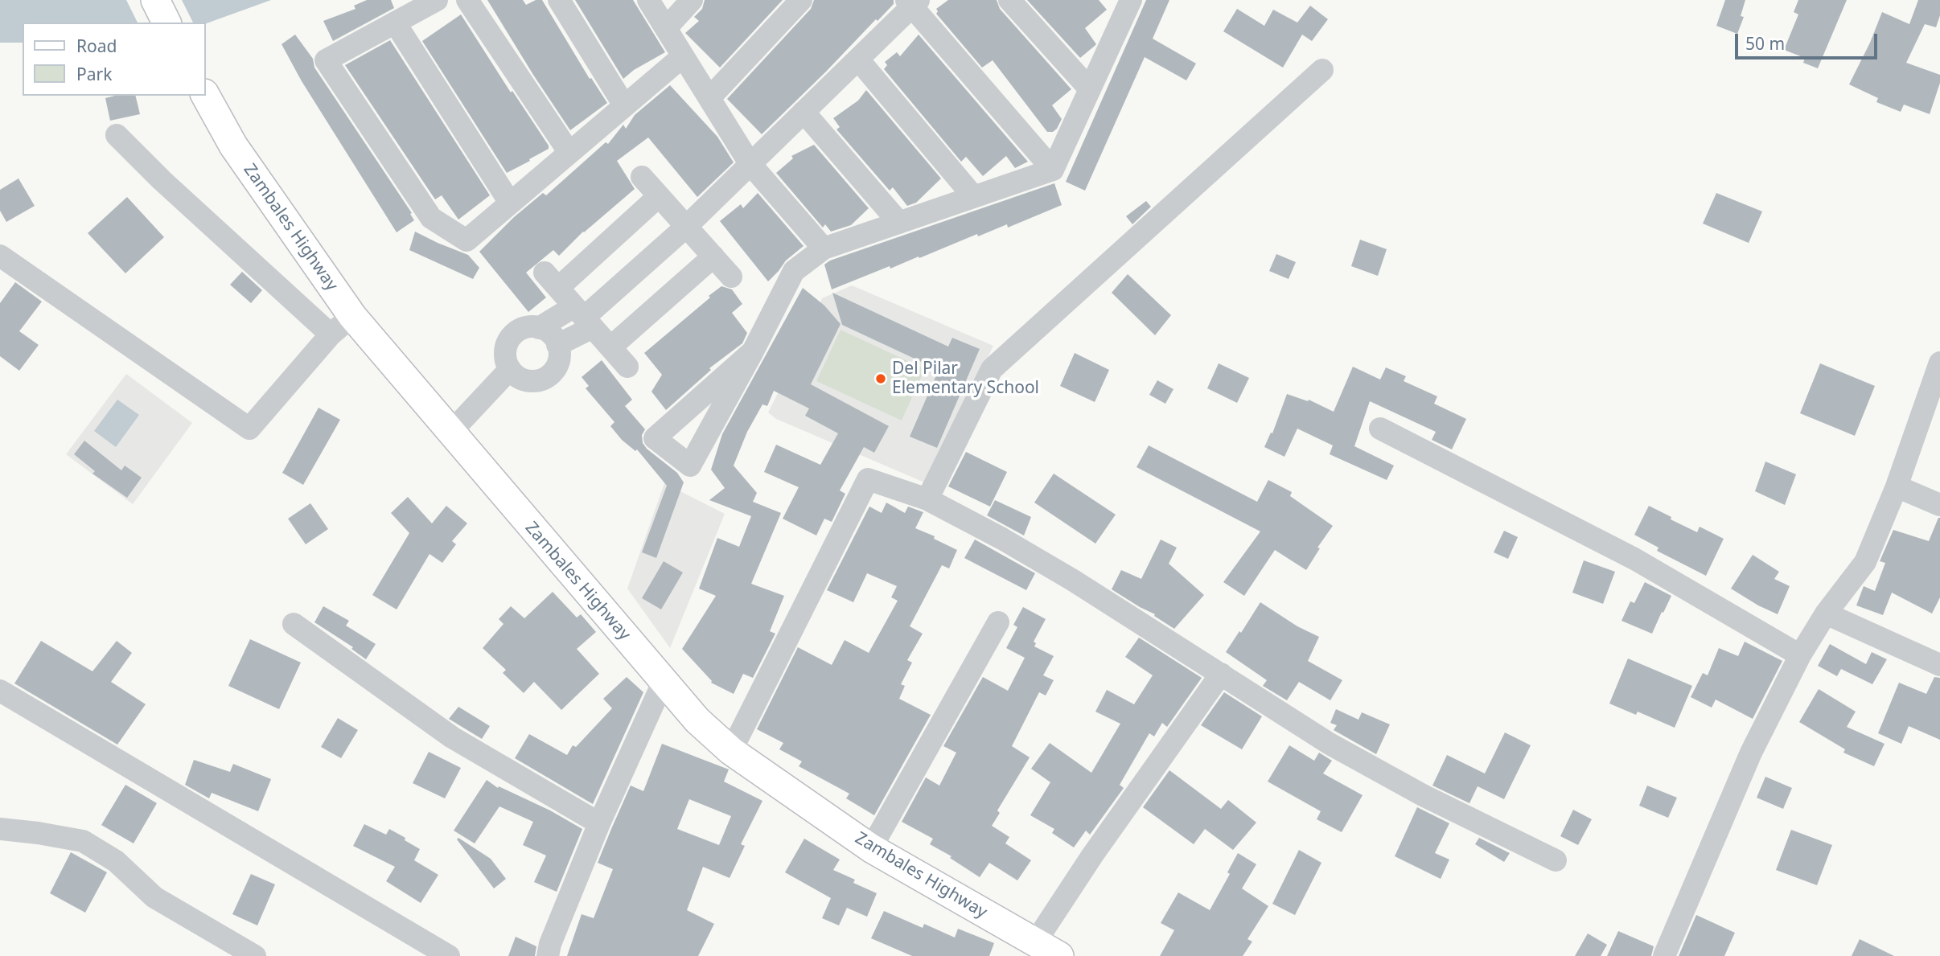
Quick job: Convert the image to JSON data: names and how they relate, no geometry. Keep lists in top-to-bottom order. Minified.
{"streets":{"main road":["Zambales Highway"]},"places":["Del Pilar Elementary School"],"legend":["Road","Park"],"scale_bar":"50 m"}
